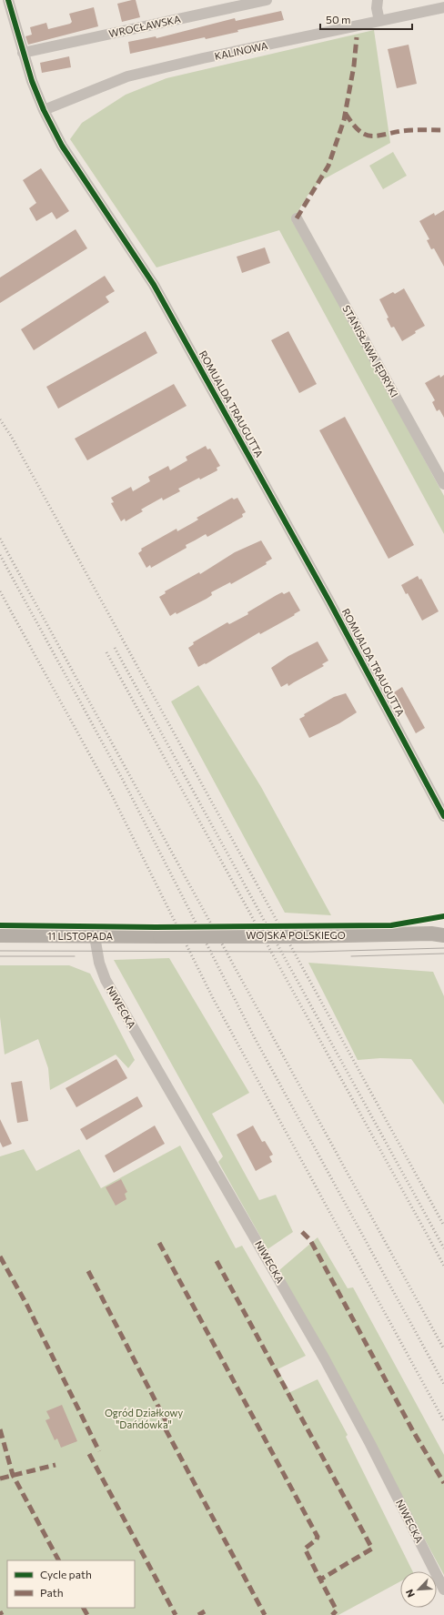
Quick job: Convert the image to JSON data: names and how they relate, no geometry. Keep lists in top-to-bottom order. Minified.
{"streets":{"main road":["WOJSKA POLSKIEGO","11 LISTOPADA"],"street":["WROCŁAWSKA","KALINOWA","STANISŁAWA JĘDRYKI","ROMUALDA TRAUGUTTA","NIWECKA"]},"crossings":[["WROCŁAWSKA","ROMUALDA TRAUGUTTA"],["KALINOWA","ROMUALDA TRAUGUTTA"],["WOJSKA POLSKIEGO","11 LISTOPADA"],["11 LISTOPADA","NIWECKA"]],"parks":["Ogród Działkowy \"Dańdówka\""],"legend":["Cycle path","Path"],"scale_bar":"50 m","north":"bottom left"}
